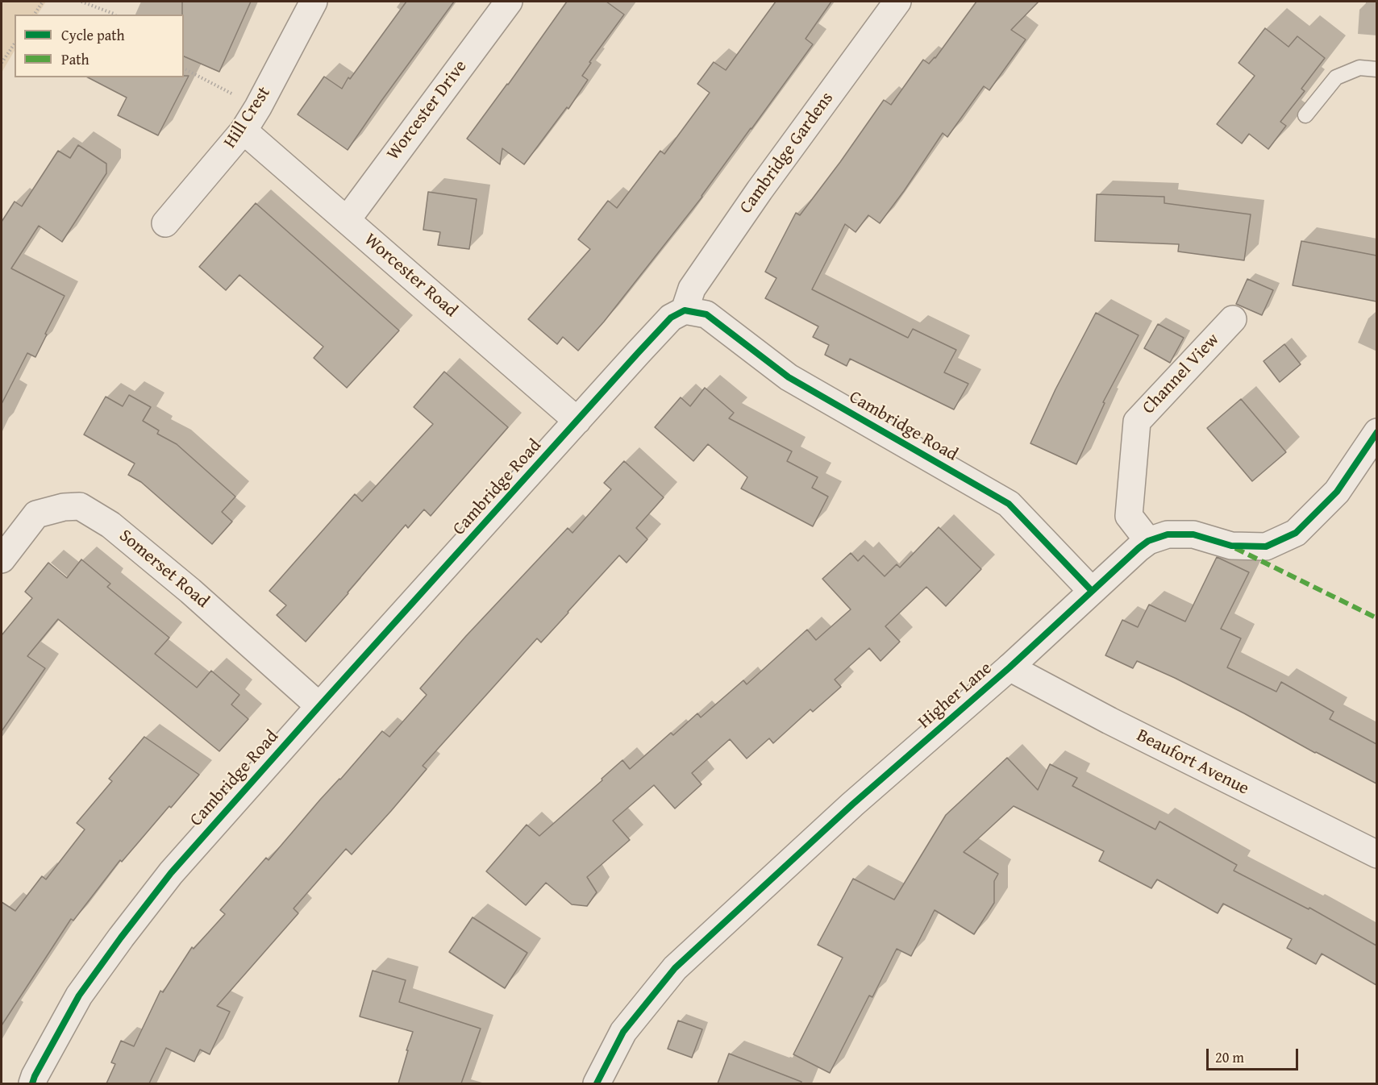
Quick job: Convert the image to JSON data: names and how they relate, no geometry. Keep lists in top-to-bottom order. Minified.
{"streets":{"street":["Worcester Drive","Hill Crest","Cambridge Gardens","Worcester Road","Channel View","Cambridge Road","Somerset Road","Higher Lane","Beaufort Avenue"]},"crossings":[["Worcester Drive","Worcester Road"],["Hill Crest","Worcester Road"],["Cambridge Gardens","Cambridge Road"],["Worcester Road","Cambridge Road"],["Channel View","Higher Lane"],["Cambridge Road","Somerset Road"],["Cambridge Road","Higher Lane"],["Higher Lane","Beaufort Avenue"]],"legend":["Cycle path","Path"],"scale_bar":"20 m"}
